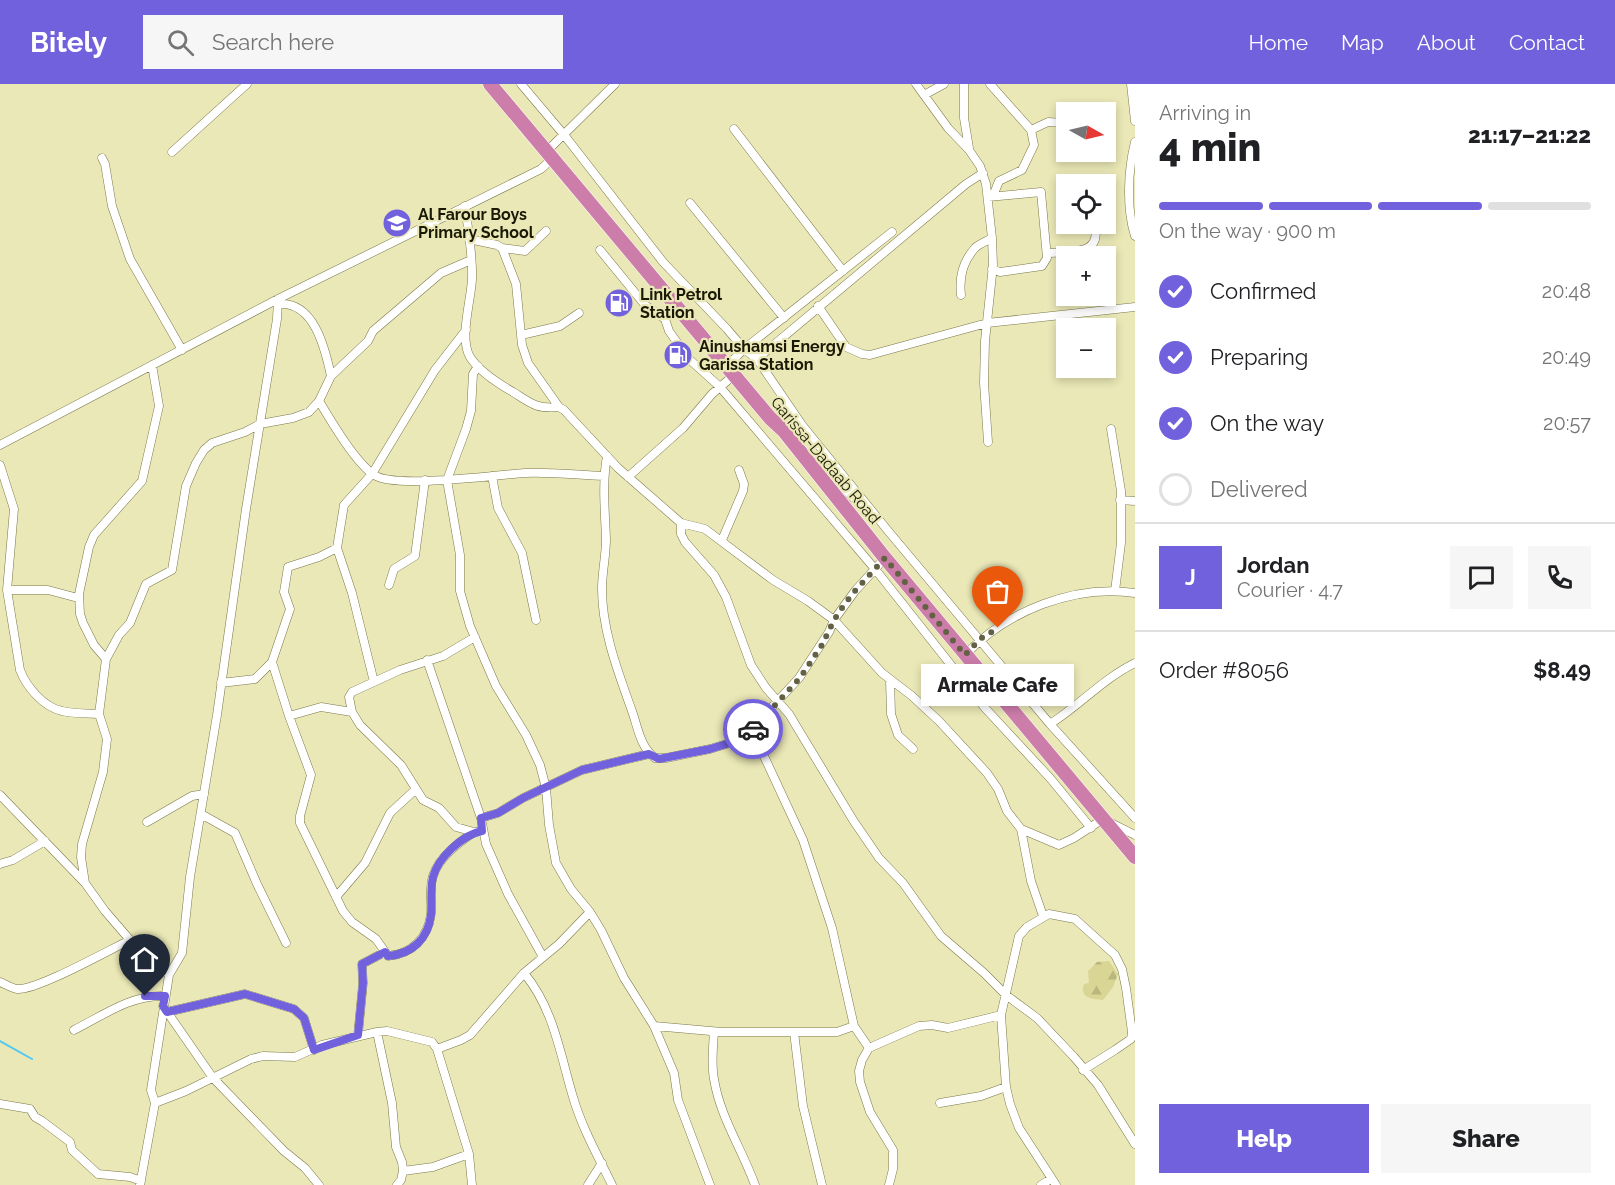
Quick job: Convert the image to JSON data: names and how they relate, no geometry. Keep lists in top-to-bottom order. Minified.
{"streets":{"highway":["Garissa-Dadaab Road"]},"places":{"school or university":["Al Farour Boys Primary School"],"fuel station":["Link Petrol Station","Ainushamsi Energy Garissa Station"],"other":["Armale Cafe"]},"north":"right","page":{"header":"Bitely","search":"Search here","nav":["Home","Map","About","Contact"],"heading":["4 min","Arriving in","21:17–21:22"],"panel":["Jordan","Courier · 4.7","Order #8056","$8.49"],"map_buttons":["+","−"],"bar":"On the way · 900 m","list":[["Confirmed","20:48"],["Preparing","20:49"],["On the way","20:57"],"Delivered"],"round":"J","bubble":"Armale Cafe","buttons":["Help","Share"]}}
